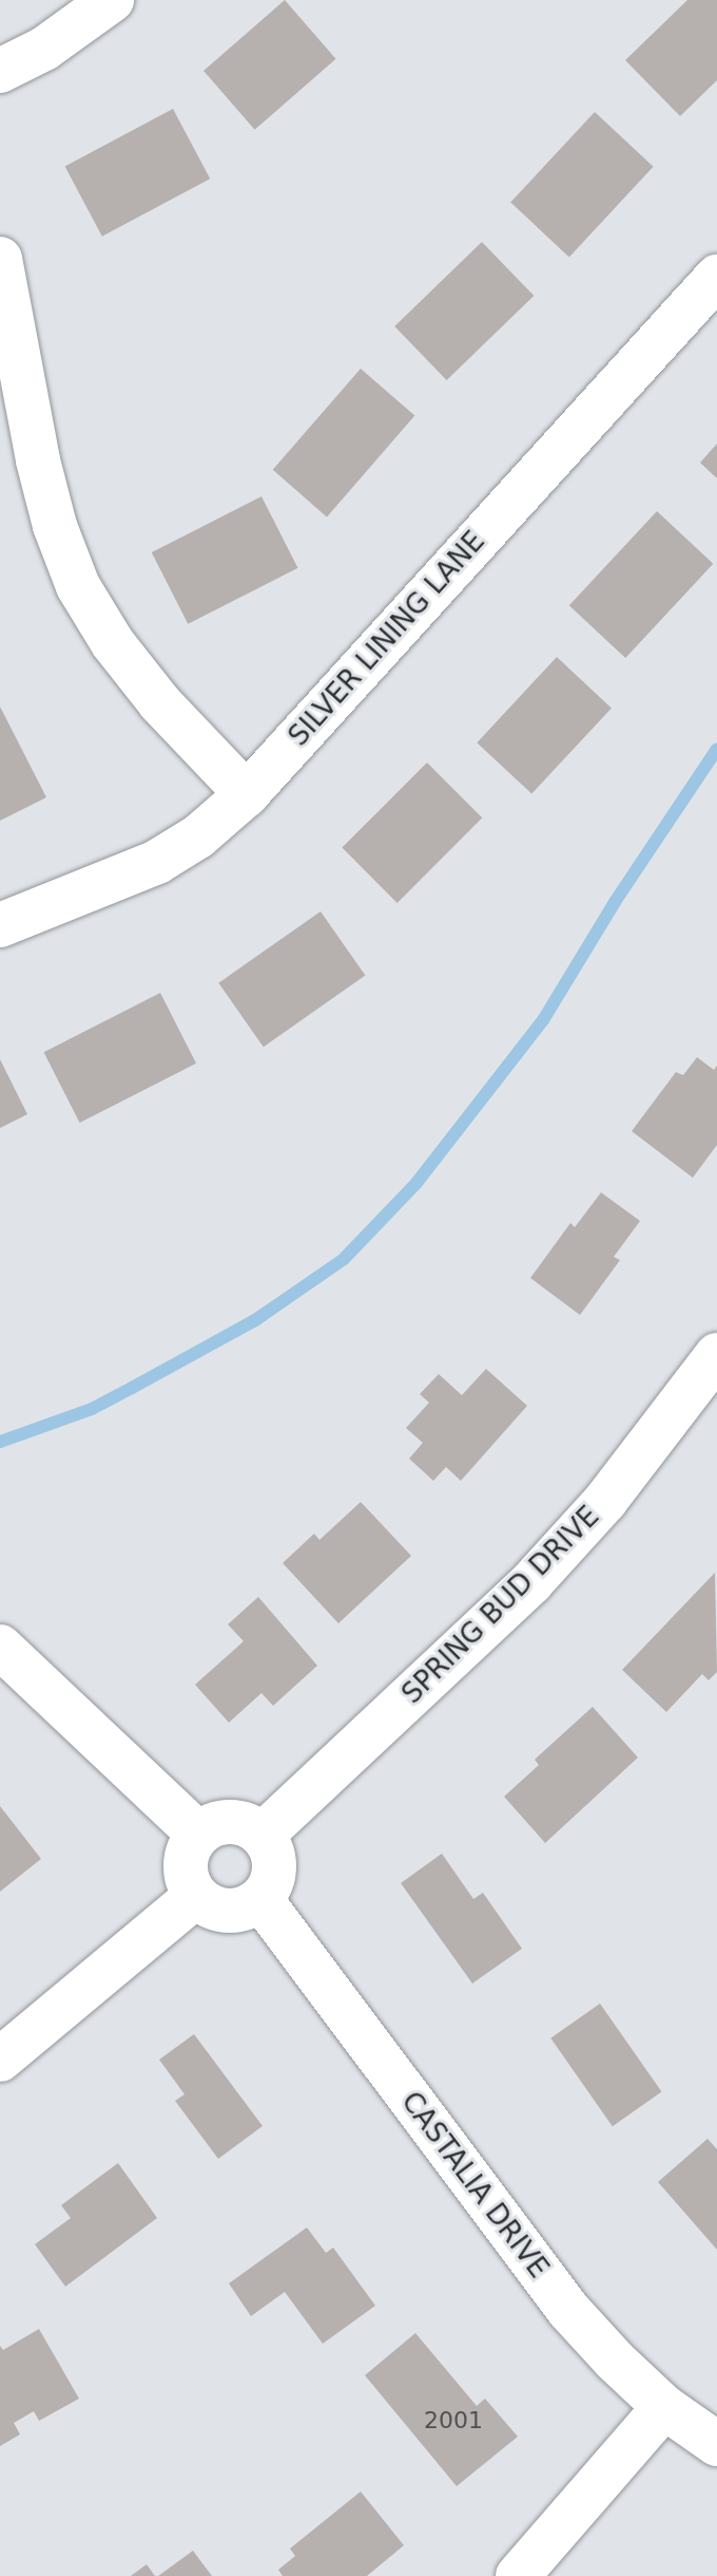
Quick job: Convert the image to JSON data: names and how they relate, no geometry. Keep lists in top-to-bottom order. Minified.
{"streets":{"street":["SILVER LINING LANE","SPRING BUD DRIVE","CASTALIA DRIVE"]},"crossings":[["SPRING BUD DRIVE","CASTALIA DRIVE"]],"house_numbers":["2001"]}
